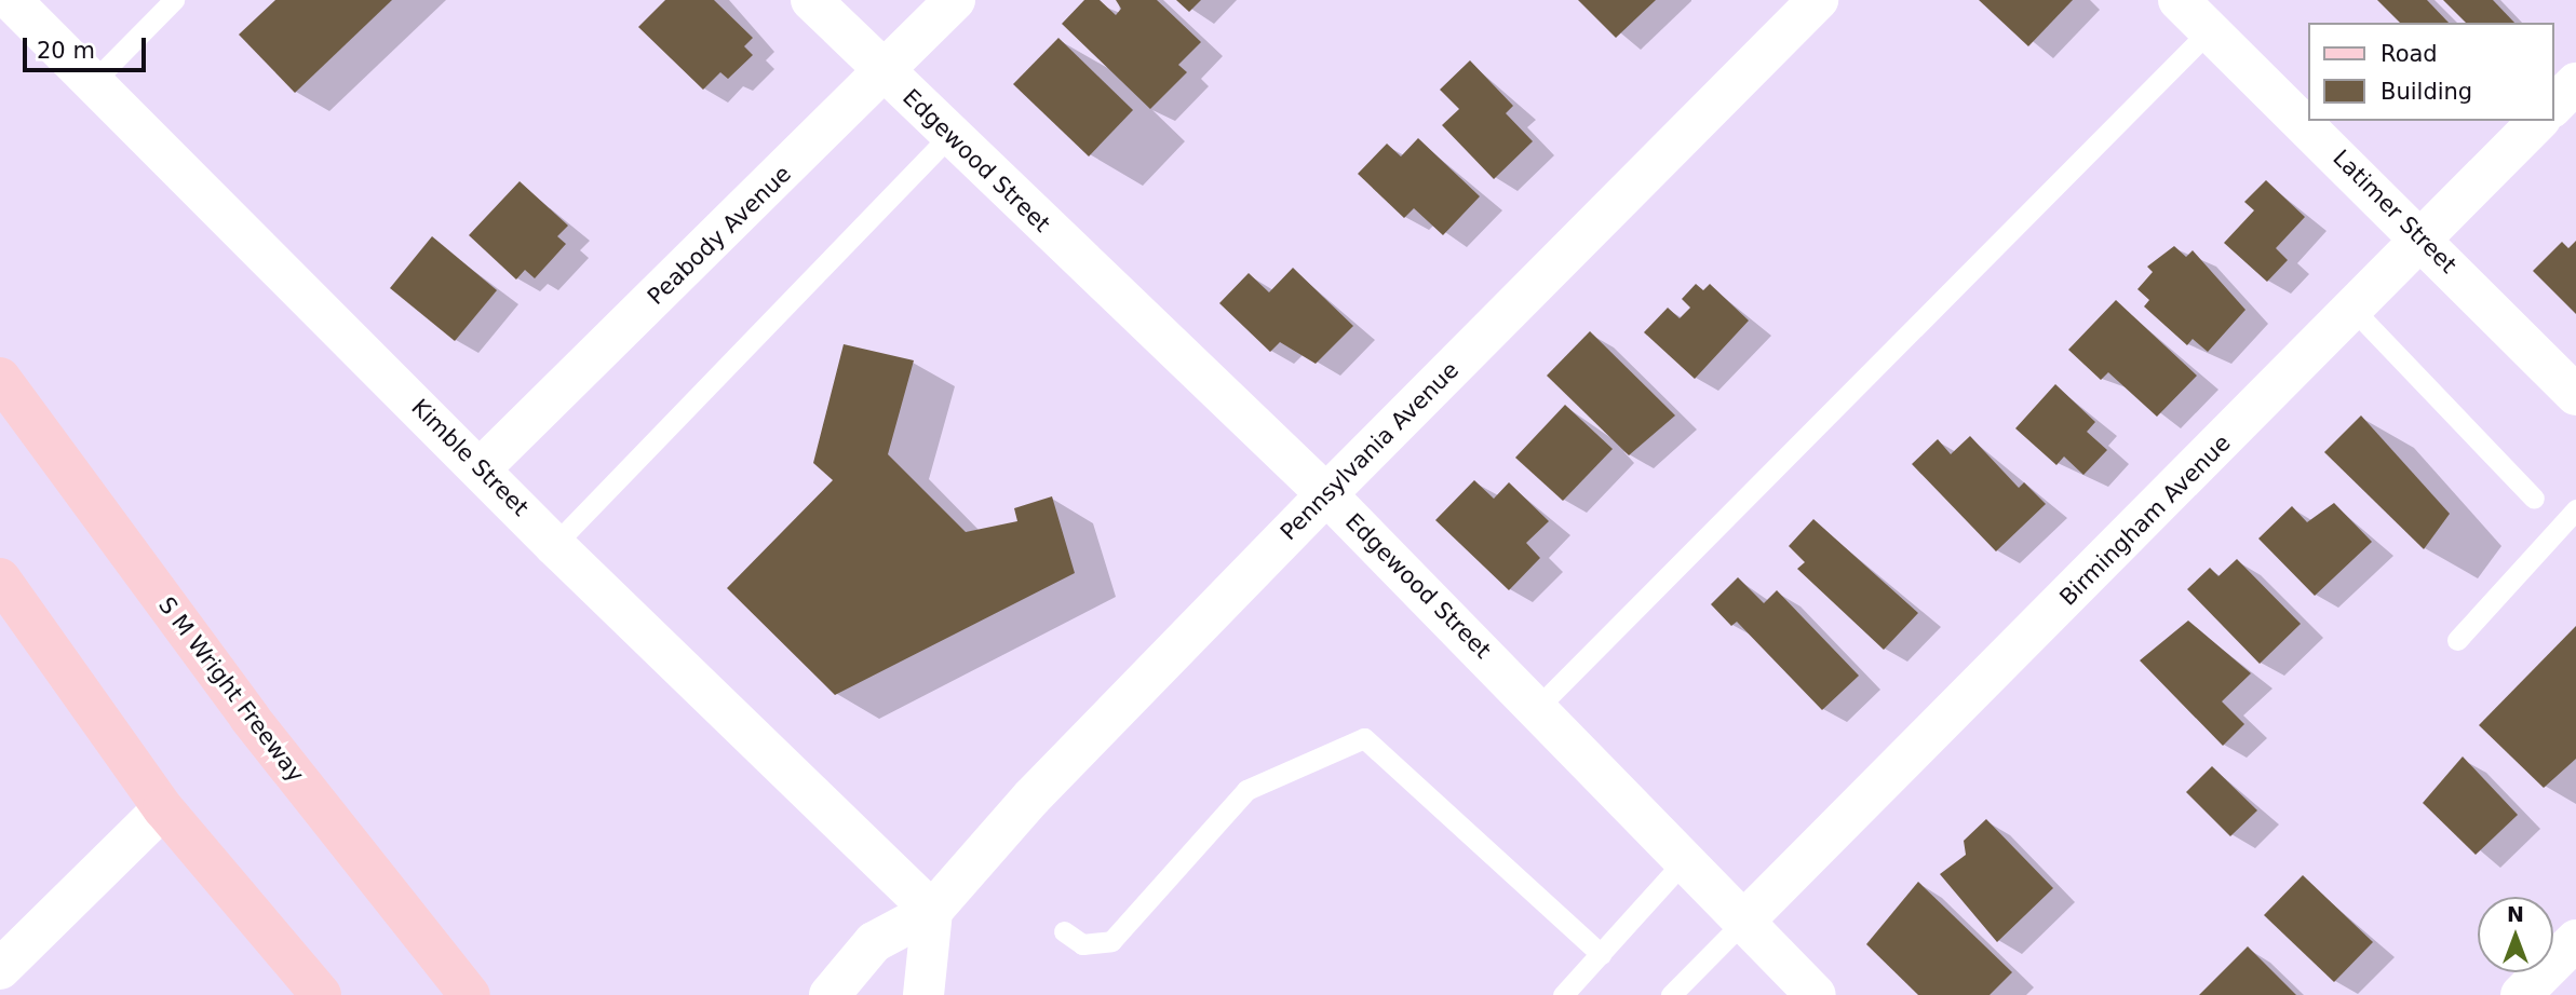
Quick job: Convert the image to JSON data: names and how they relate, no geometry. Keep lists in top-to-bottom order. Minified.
{"streets":{"main road":["S M Wright Freeway"],"street":["Edgewood Street","Latimer Street","Peabody Avenue","Pennsylvania Avenue","Kimble Street","Birmingham Avenue"]},"crossings":[["Edgewood Street","Peabody Avenue"],["Edgewood Street","Pennsylvania Avenue"],["Edgewood Street","Birmingham Avenue"],["Latimer Street","Birmingham Avenue"],["Peabody Avenue","Kimble Street"],["Pennsylvania Avenue","Kimble Street"]],"legend":["Road","Building"],"scale_bar":"20 m","north":"top"}
